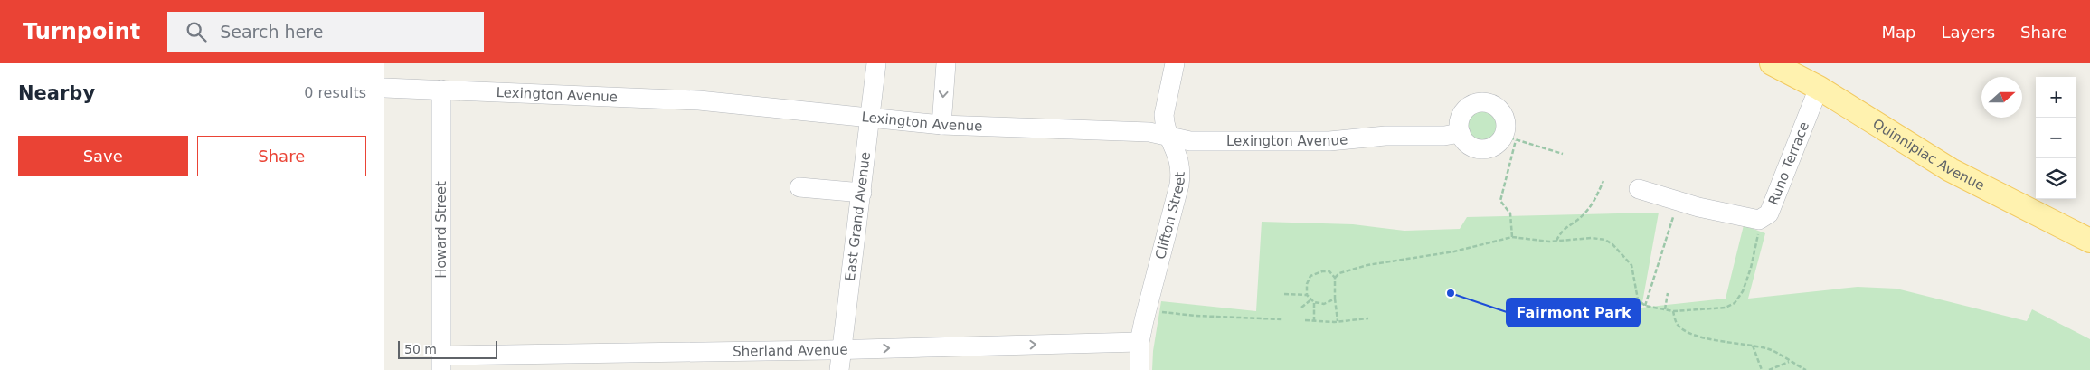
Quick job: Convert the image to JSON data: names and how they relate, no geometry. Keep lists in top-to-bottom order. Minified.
{"streets":{"main road":["Quinnipiac Avenue"],"street":["Lexington Avenue","Runo Terrace","Clifton Street","East Grand Avenue","Howard Street","Sherland Avenue"]},"crossings":[["Lexington Avenue","Clifton Street"],["Lexington Avenue","East Grand Avenue"],["Lexington Avenue","Howard Street"],["Quinnipiac Avenue","Runo Terrace"],["Clifton Street","Sherland Avenue"],["East Grand Avenue","Sherland Avenue"],["Howard Street","Sherland Avenue"]],"one_way":["Sherland Avenue"],"places":["Fairmont Park"],"scale_bar":"50 m","north":"right","page":{"header":"Turnpoint","search":"Search here","nav":["Map","Layers","Share"],"heading":["Nearby","0 results"],"map_buttons":["+","−"],"buttons":["Save","Share"],"scale":"50 m"}}
